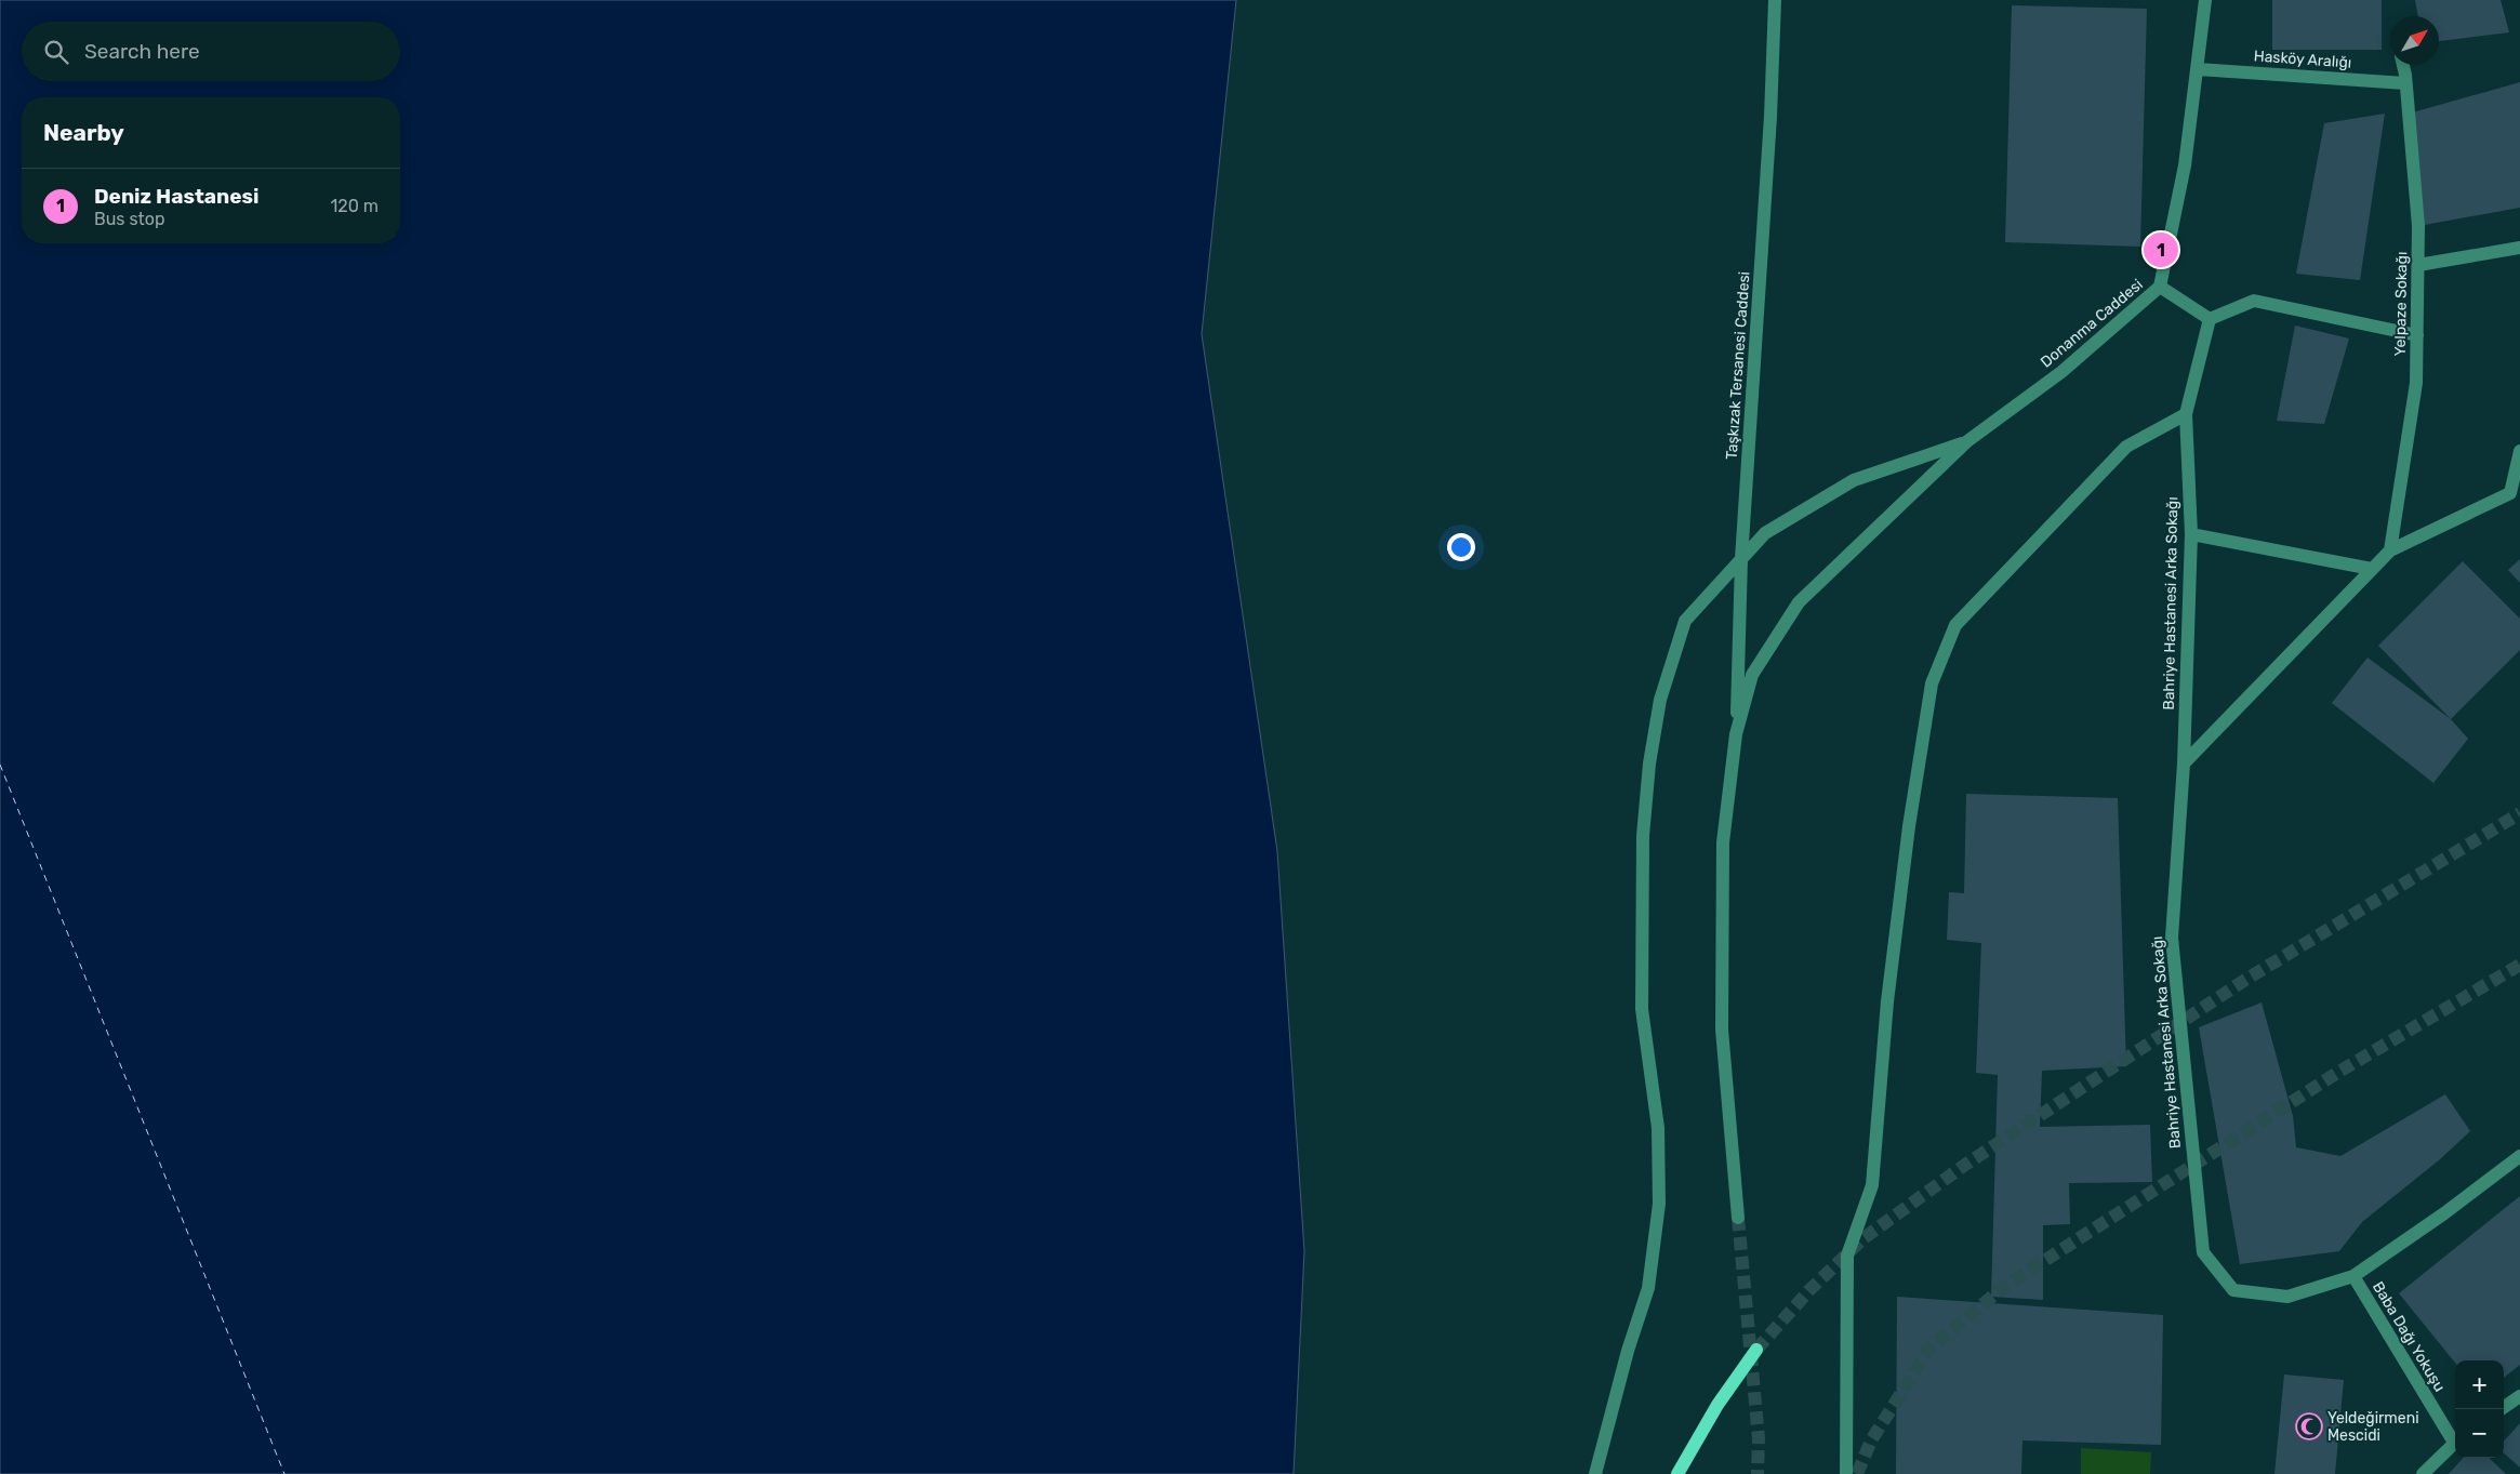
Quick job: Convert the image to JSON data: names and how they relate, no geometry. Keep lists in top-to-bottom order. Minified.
{"streets":{"street":["Hasköy Aralığı","Yelpaze Sokağı","Donanma Caddesi","Taşkızak Tersanesi Caddesi","Bahriye Hastanesi Arka Sokağı","Baba Dağı Yokuşu"]},"crossings":[["Hasköy Aralığı","Yelpaze Sokağı"],["Hasköy Aralığı","Donanma Caddesi"],["Bahriye Hastanesi Arka Sokağı","Baba Dağı Yokuşu"]],"places":{"mosque":["Yeldeğirmeni Mescidi"]},"north":"top right","page":{"search":"Search here","heading":"Nearby","list":[{"mark":"1","name":"Deniz Hastanesi","note":"Bus stop","value":"120 m"}],"pins":"1","map_buttons":["+","−"]}}
